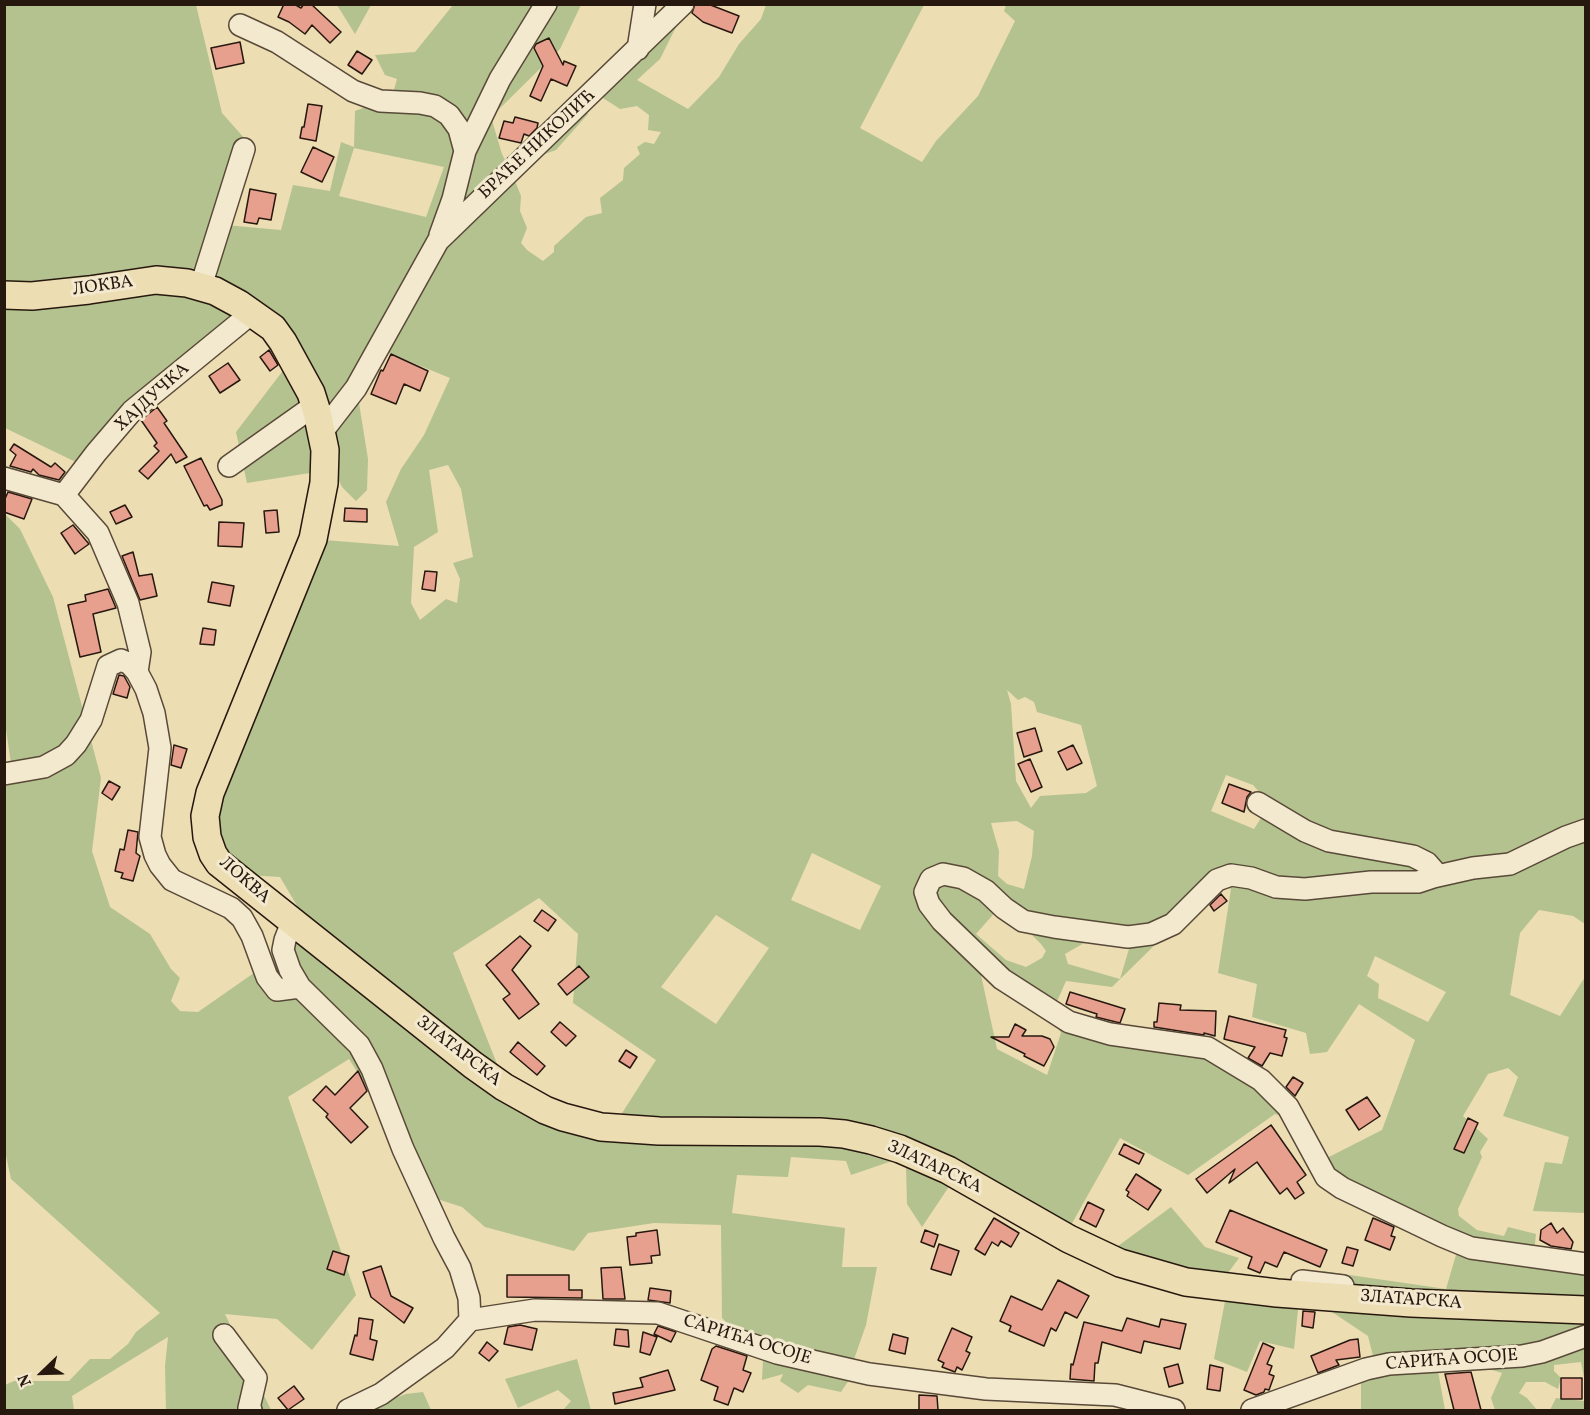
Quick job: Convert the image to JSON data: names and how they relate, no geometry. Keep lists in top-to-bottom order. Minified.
{"streets":{"main road":["ЛОКВА","ЗЛАТАРСКА"],"street":["БРАЋЕ НИКОЛИЋ","ХАЈДУЧКА","САРИЋА ОСОЈЕ"]},"crossings":[["БРАЋЕ НИКОЛИЋ","ЛОКВА"],["ЛОКВА","ХАЈДУЧКА"],["ЛОКВА","ЗЛАТАРСКА"]],"north":"bottom left"}
